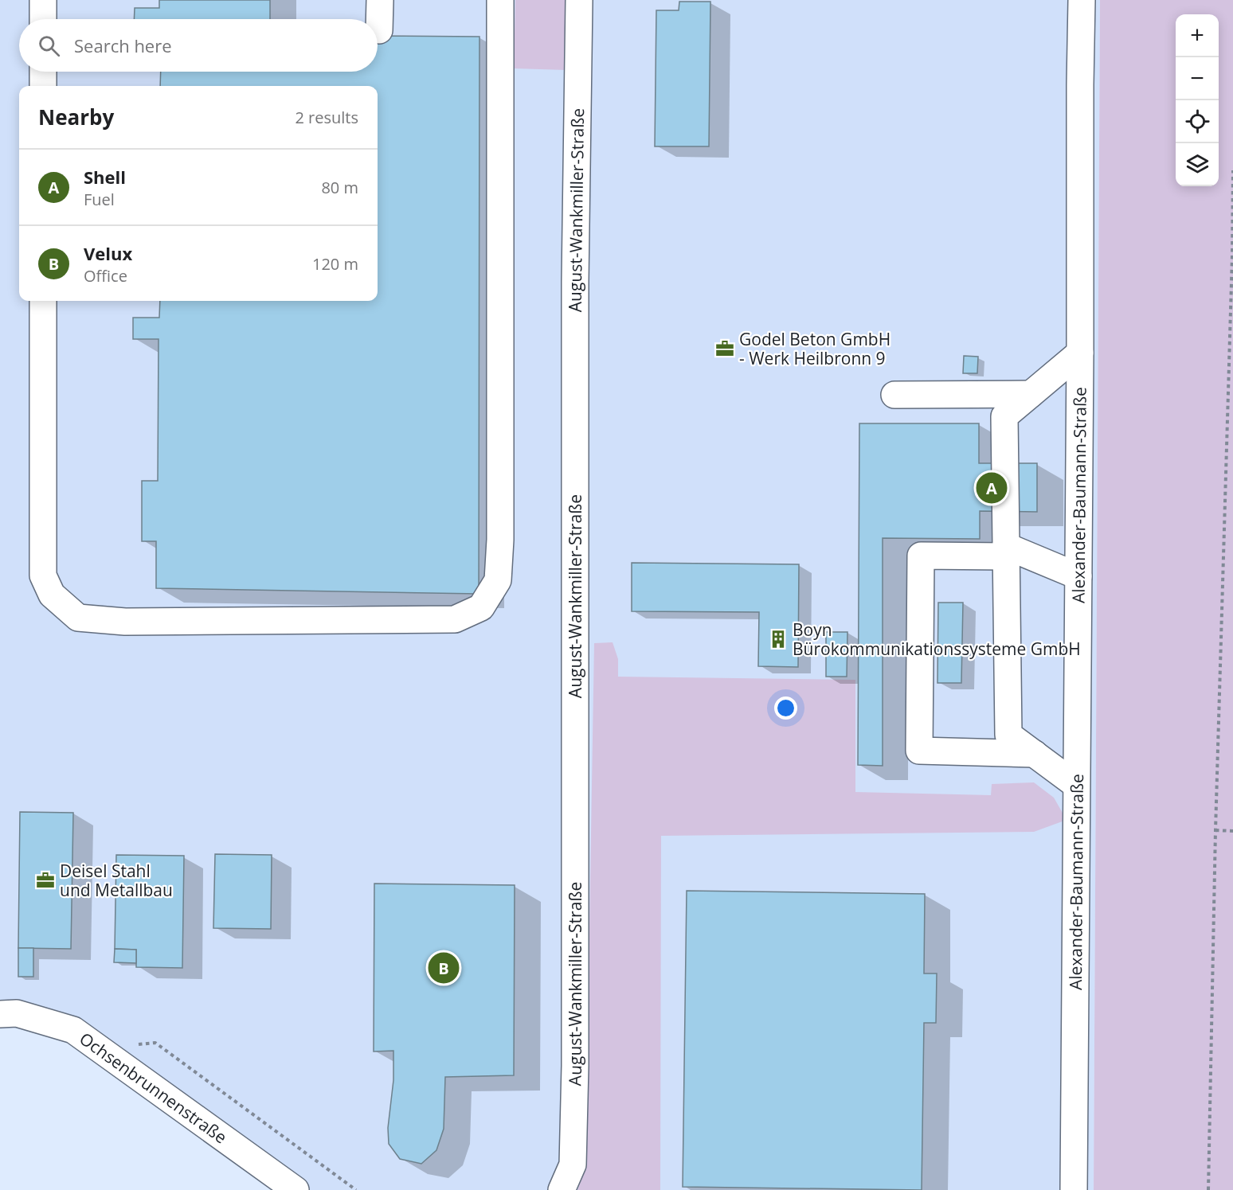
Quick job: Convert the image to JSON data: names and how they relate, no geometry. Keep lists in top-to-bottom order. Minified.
{"streets":{"street":["August-Wankmiller-Straße","Alexander-Baumann-Straße","Ochsenbrunnenstraße"]},"places":{"office":["Godel Beton GmbH - Werk Heilbronn 9","Deisel Stahl und Metallbau"],"building":["Boyn Bürokommunikationssysteme GmbH"]},"page":{"map_buttons":["+","−"],"search":"Search here","heading":["Nearby","2 results"],"list":[{"mark":"A","name":"Shell","note":"Fuel","value":"80 m"},{"mark":"B","name":"Velux","note":"Office","value":"120 m"}],"pins":["A","B"]}}
